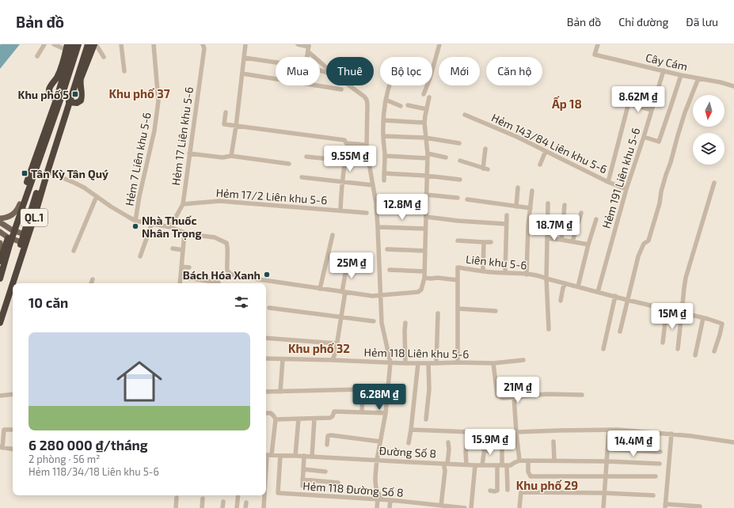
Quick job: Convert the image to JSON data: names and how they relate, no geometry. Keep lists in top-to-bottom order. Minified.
{"streets":{"highway":["QL.1"],"street":["Cây Cám","Hẻm 17 Liên khu 5-6","Hẻm 143/84 Liên khu 5-6","Hẻm 7 Liên khu 5-6","Hẻm 191 Liên khu 5-6","Hẻm 17/2 Liên khu 5-6","Liên khu 5-6","Hẻm 118 Liên khu 5-6","Đường Số 8","Hẻm 118 Đường Số 8"]},"crossings":[["Cây Cám","Hẻm 191 Liên khu 5-6"],["Hẻm 17 Liên khu 5-6","Hẻm 17/2 Liên khu 5-6"],["Hẻm 143/84 Liên khu 5-6","Hẻm 191 Liên khu 5-6"],["Hẻm 191 Liên khu 5-6","Liên khu 5-6"],["Đường Số 8","Hẻm 118 Đường Số 8"]],"districts":["Khu phố 37","Ấp 18","Khu phố 32","Khu phố 29"],"places":{"transit":["Khu phố 5","Tân Kỳ Tân Quý"],"other":["Nhà Thuốc Nhân Trọng","Bách Hóa Xanh"]},"north":"bottom","page":{"header":"Bản đồ","nav":["Bản đồ","Chỉ đường","Đã lưu"],"chip":["Mua","Thuê","Bộ lọc","Mới","Căn hộ"],"price":["8.62M ₫","9.55M ₫","12.8M ₫","18.7M ₫","25M ₫","15M ₫","21M ₫","6.28M ₫","15.9M ₫","14.4M ₫"],"heading":"10 căn","list":[{"name":"6 280 000 ₫/tháng","note":"2 phòng · 56 m² · Hẻm 118/34/18 Liên khu 5-6"}]}}
